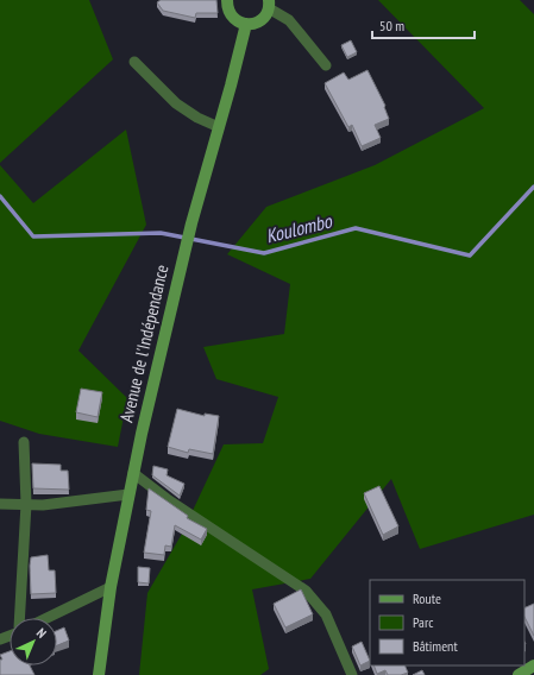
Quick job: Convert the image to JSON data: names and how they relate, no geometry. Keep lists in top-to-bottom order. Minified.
{"streets":{"street":["Avenue de l'Indépendance"]},"water":["Koulombo"],"legend":["Route","Parc","Bâtiment"],"scale_bar":"50 m","north":"top right"}
